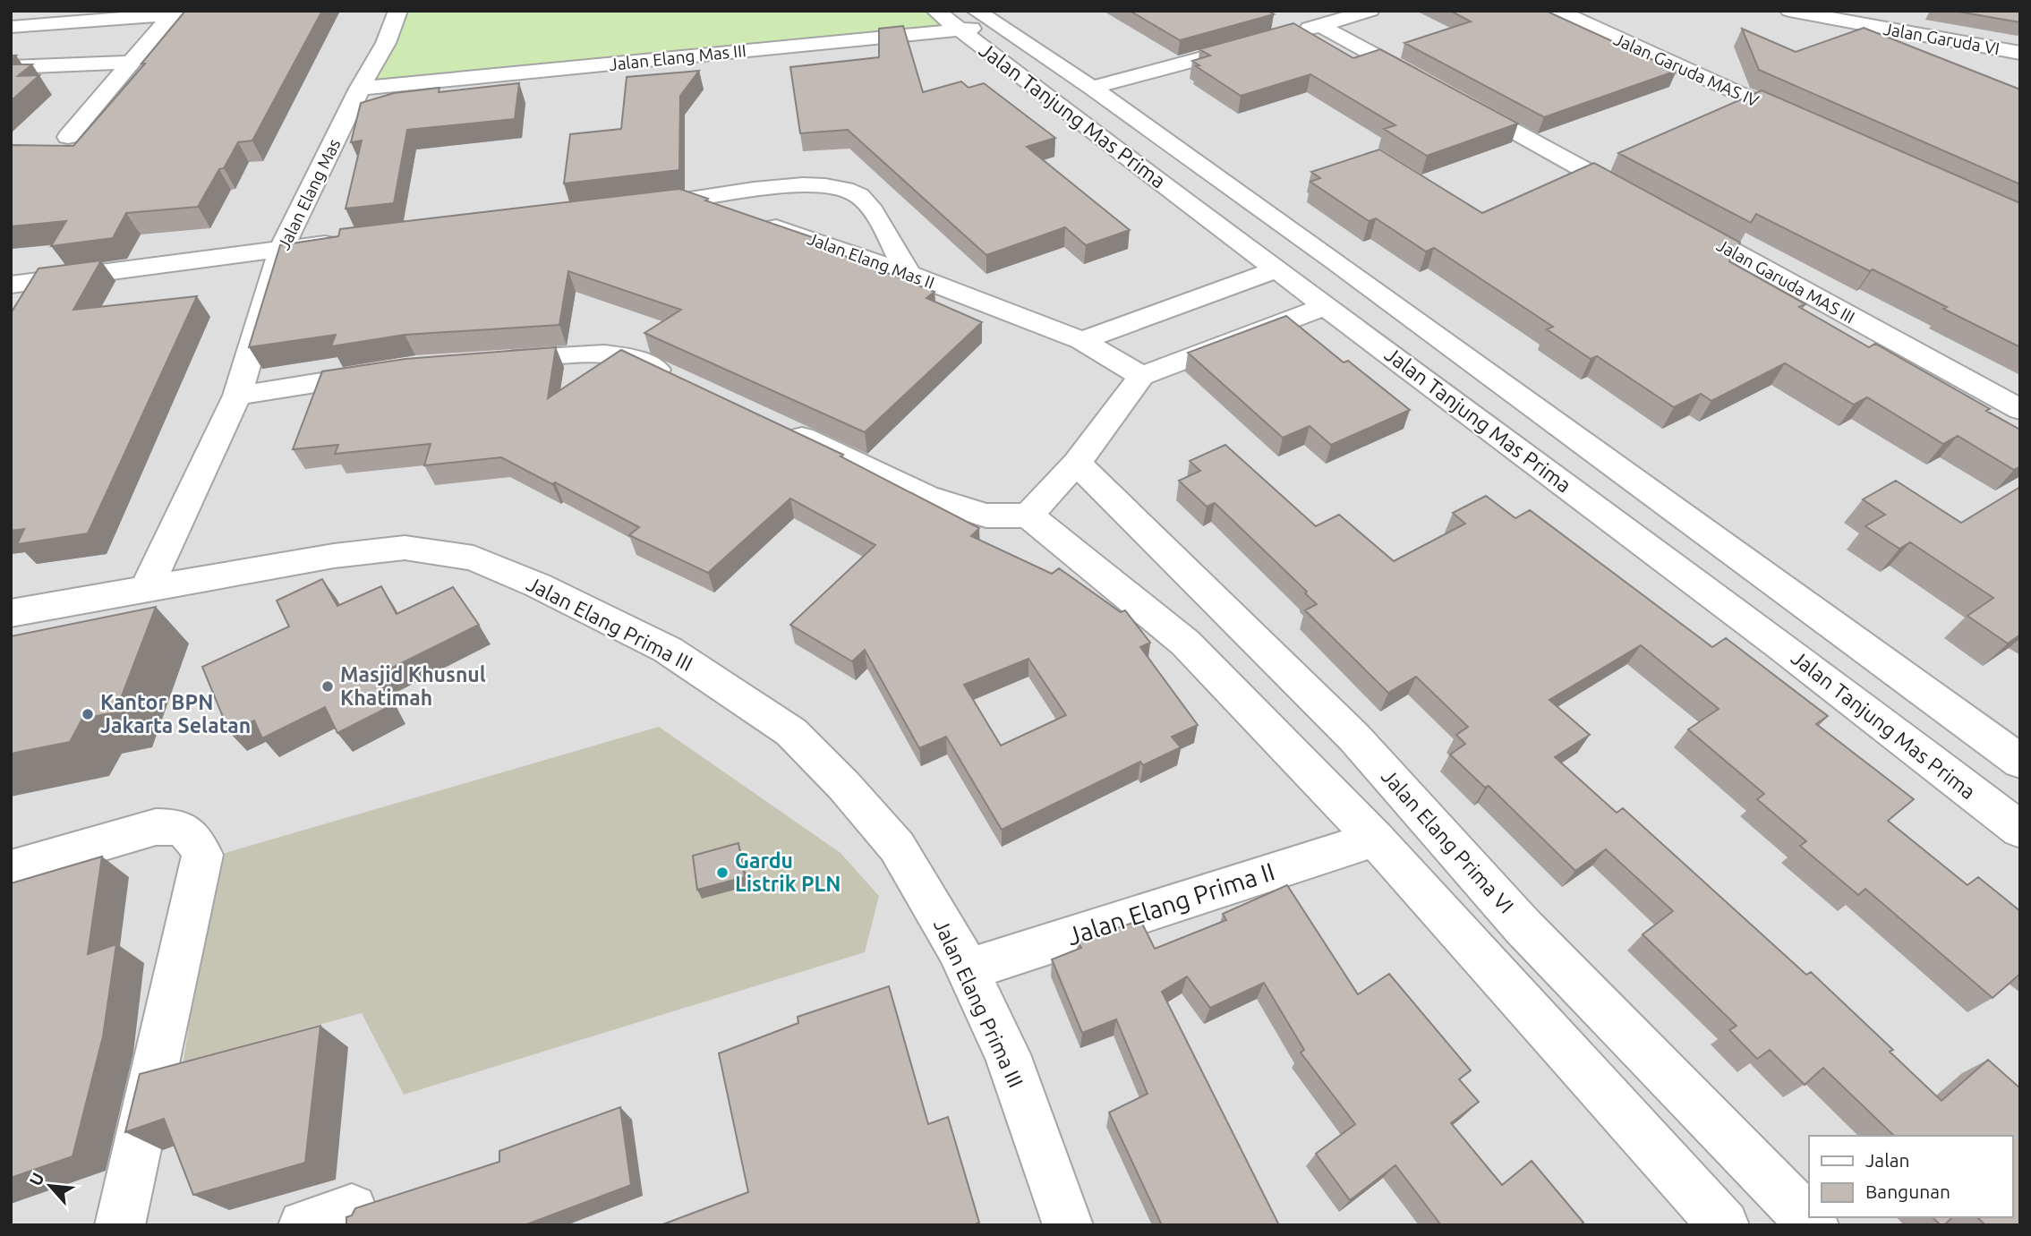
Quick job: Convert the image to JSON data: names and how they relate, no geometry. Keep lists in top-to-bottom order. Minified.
{"streets":{"street":["Jalan Garuda VI","Jalan Elang Mas III","Jalan Garuda MAS IV","Jalan Tanjung Mas Prima","Jalan Elang Mas","Jalan Elang Mas II","Jalan Garuda MAS III","Jalan Elang Prima III","Jalan Elang Prima VI","Jalan Elang Prima II"]},"crossings":[["Jalan Elang Mas III","Jalan Tanjung Mas Prima"],["Jalan Elang Mas III","Jalan Elang Mas"],["Jalan Elang Mas","Jalan Elang Prima III"],["Jalan Elang Prima III","Jalan Elang Prima II"]],"places":["Masjid Khusnul Khatimah","Kantor BPN Jakarta Selatan","Gardu Listrik PLN"],"legend":["Jalan","Bangunan"],"north":"top left"}
